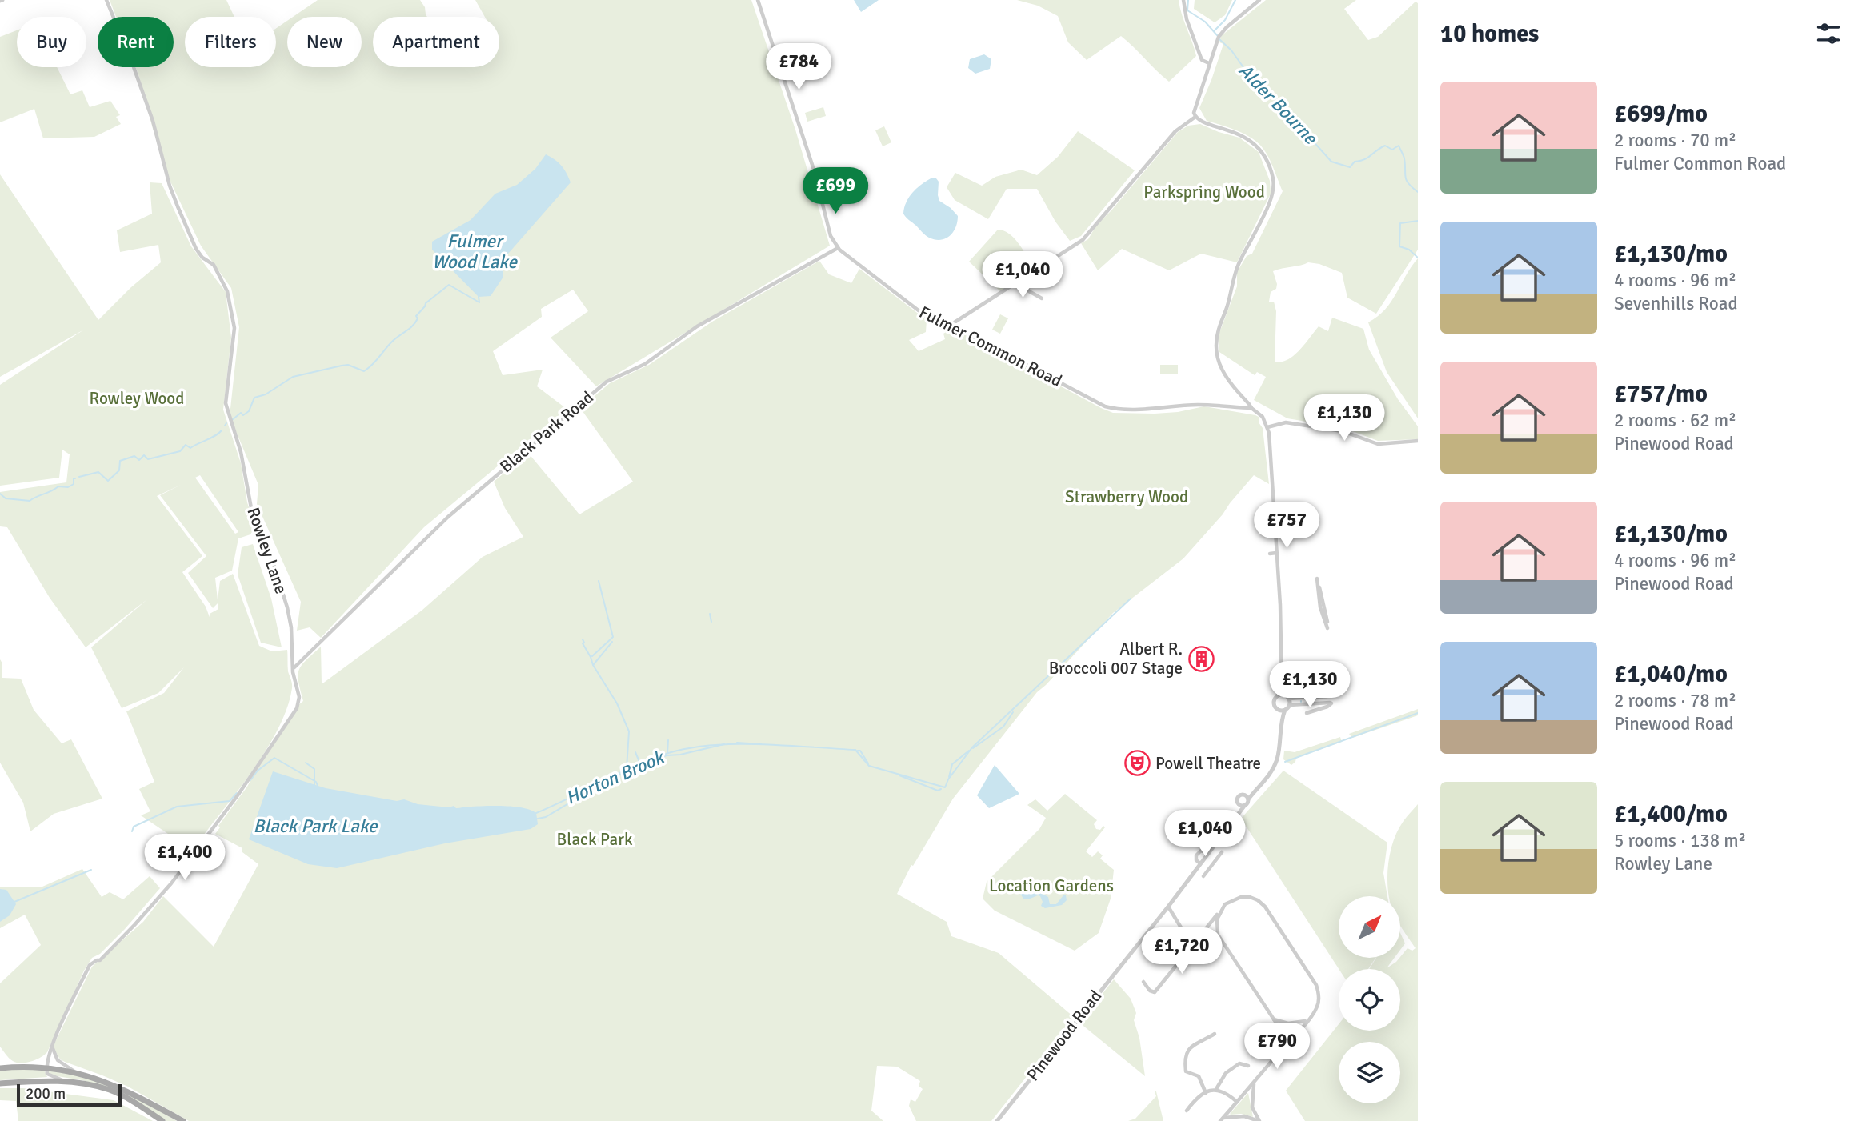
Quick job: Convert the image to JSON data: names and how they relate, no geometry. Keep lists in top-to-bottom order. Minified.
{"streets":{"street":["Fulmer Common Road","Black Park Road","Rowley Lane","Pinewood Road"]},"crossings":[["Fulmer Common Road","Black Park Road"],["Black Park Road","Rowley Lane"]],"water":["Alder Bourne","Fulmer Wood Lake","Horton Brook","Black Park Lake"],"parks":["Parkspring Wood","Rowley Wood","Strawberry Wood","Black Park","Location Gardens"],"places":{"building":["Albert R. Broccoli 007 Stage"],"theatre":["Powell Theatre"]},"scale_bar":"200 m","north":"top right","page":{"heading":"10 homes","chip":["Buy","Rent","Filters","New","Apartment"],"price":["£784","£699","£1,040","£1,130","£757","£1,130","£1,040","£1,400","£1,720","£790"],"list":[{"name":"£699/mo","note":"2 rooms · 70 m² · Fulmer Common Road"},{"name":"£1,130/mo","note":"4 rooms · 96 m² · Sevenhills Road"},{"name":"£757/mo","note":"2 rooms · 62 m² · Pinewood Road"},{"name":"£1,130/mo","note":"4 rooms · 96 m² · Pinewood Road"},{"name":"£1,040/mo","note":"2 rooms · 78 m² · Pinewood Road"},{"name":"£1,400/mo","note":"5 rooms · 138 m² · Rowley Lane"}],"scale":"200 m"}}
